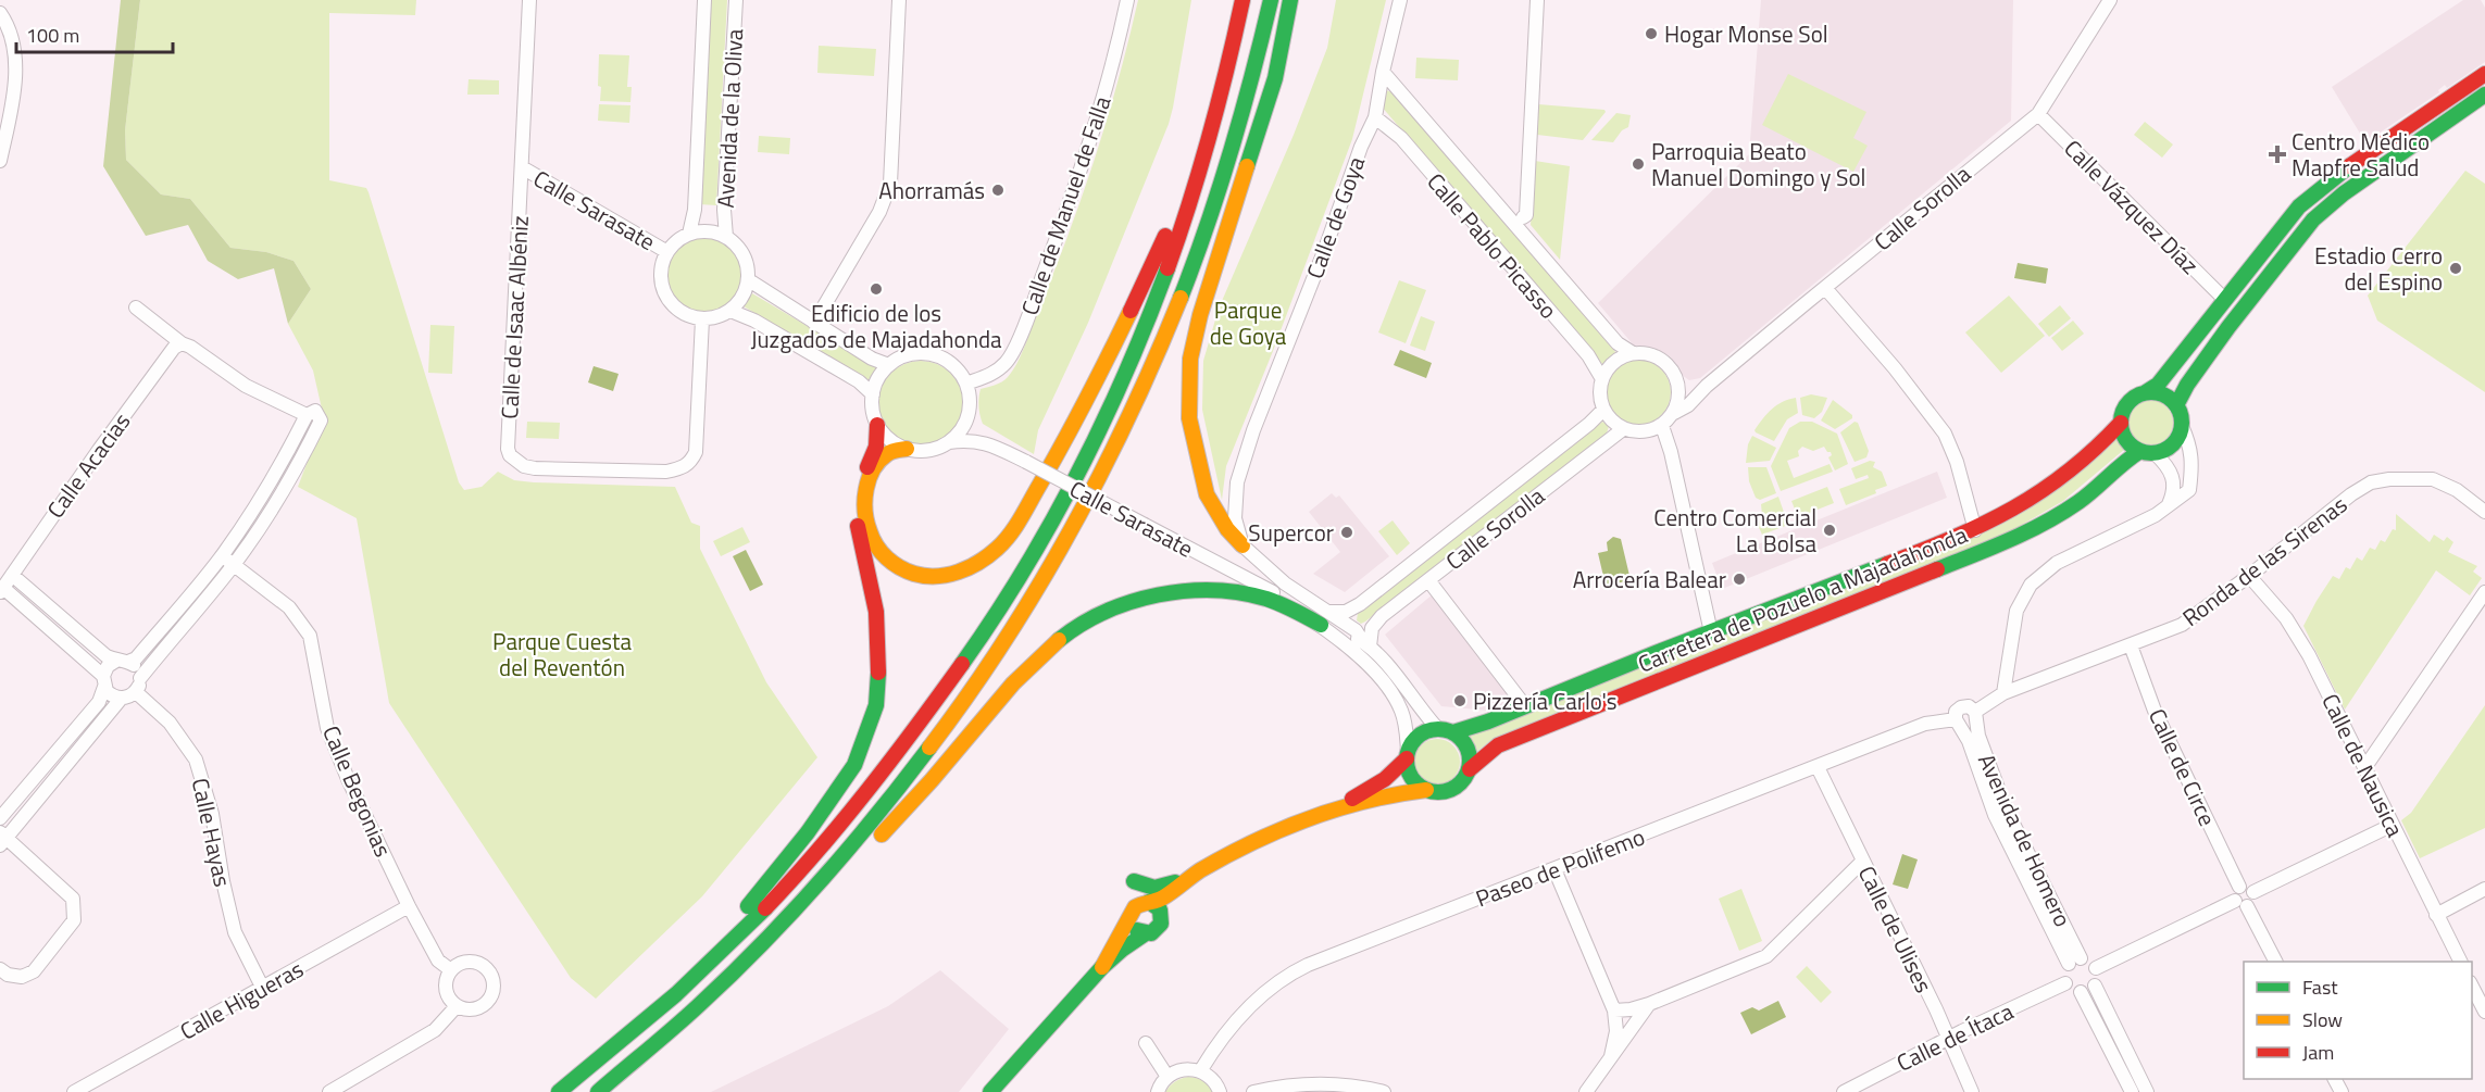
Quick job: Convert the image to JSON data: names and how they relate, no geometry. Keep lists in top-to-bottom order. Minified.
{"streets":{"main road":["Carretera de Pozuelo a Majadahonda"],"street":["Avenida de la Oliva","Calle de Manuel de Falla","Calle Vázquez Díaz","Calle Sorolla","Calle Sarasate","Calle de Goya","Calle Pablo Picasso","Calle de Isaac Albéniz","Calle Acacias","Ronda de las Sirenas","Calle de Nausica","Calle de Circe","Calle Begonias","Calle Hayas","Avenida de Homero","Paseo de Polifemo","Calle de Ulises","Calle Higueras","Calle de Ítaca"]},"crossings":[["Avenida de la Oliva","Calle Sarasate"],["Avenida de la Oliva","Calle de Isaac Albéniz"],["Calle de Manuel de Falla","Calle Sarasate"],["Calle Vázquez Díaz","Calle Sorolla"],["Calle Sorolla","Calle Sarasate"],["Calle Sorolla","Calle Pablo Picasso"],["Calle Sarasate","Calle de Isaac Albéniz"],["Calle Sarasate","Carretera de Pozuelo a Majadahonda"],["Calle de Goya","Calle Pablo Picasso"],["Ronda de las Sirenas","Calle de Nausica"],["Ronda de las Sirenas","Calle de Circe"],["Calle Begonias","Calle Higueras"],["Calle Hayas","Calle Higueras"],["Avenida de Homero","Paseo de Polifemo"],["Avenida de Homero","Calle de Ítaca"],["Paseo de Polifemo","Calle de Ulises"],["Calle de Ulises","Calle de Ítaca"]],"parks":["Parque de Goya","Parque Cuesta del Reventón"],"places":{"other":["Hogar Monse Sol","Parroquia Beato Manuel Domingo y Sol","Ahorramás","Estadio Cerro del Espino","Edificio de los Juzgados de Majadahonda","Centro Comercial La Bolsa","Supercor","Arrocería Balear","Pizzería Carlo's"],"health":["Centro Médico Mapfre Salud"]},"legend":["Fast","Slow","Jam"],"scale_bar":"100 m"}
